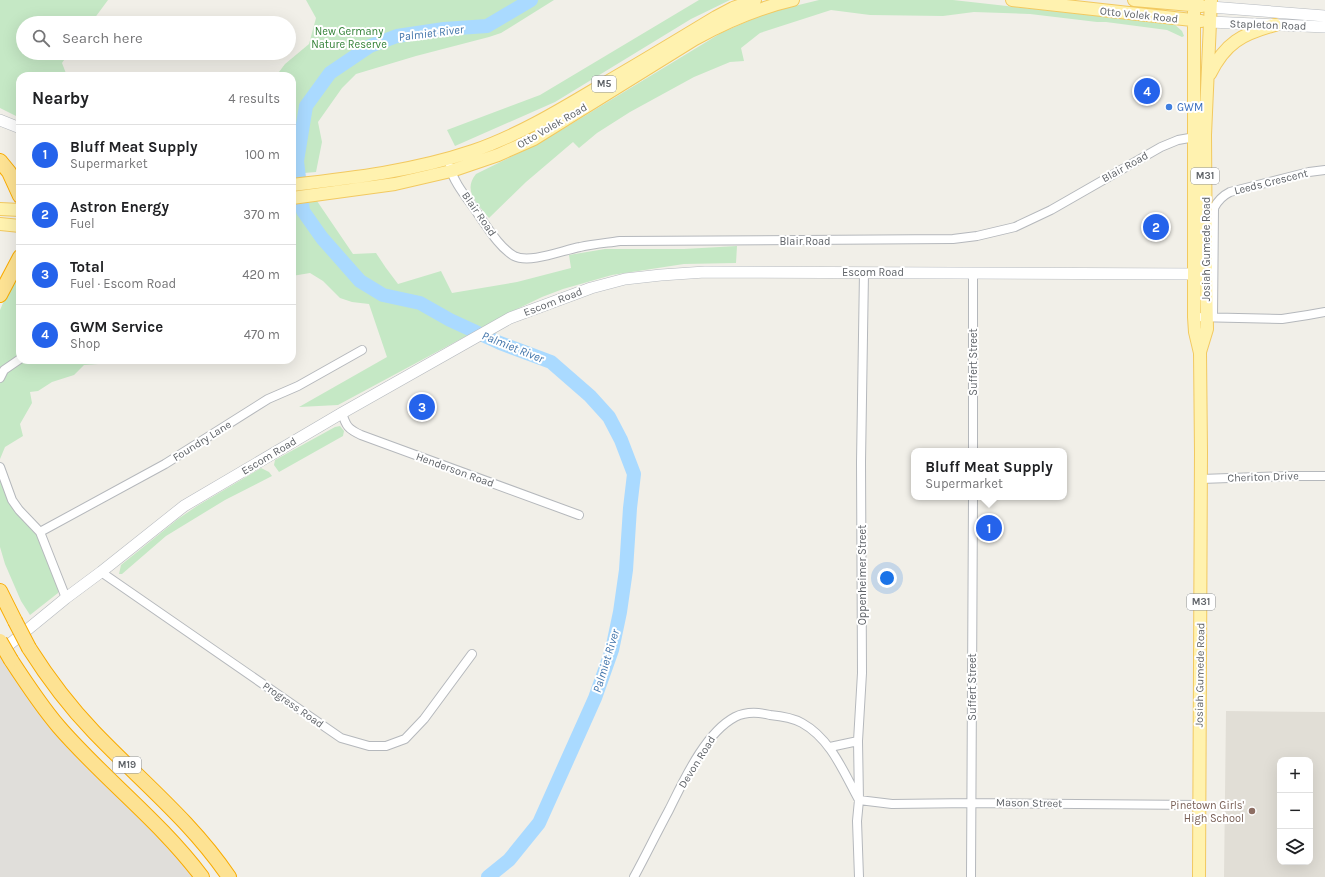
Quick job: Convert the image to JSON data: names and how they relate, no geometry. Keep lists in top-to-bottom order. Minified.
{"streets":{"highway":["M19"],"main road":["Otto Volek Road","M5","M31","Josiah Gumede Road"],"street":["Stapleton Road","Blair Road","Leeds Crescent","Escom Road","Suffert Street","Foundry Lane","Henderson Road","Cheriton Drive","Oppenheimer Street","Progress Road","Devon Road","Mason Street"]},"crossings":[["Otto Volek Road","Stapleton Road"],["Otto Volek Road","Blair Road"],["Otto Volek Road","Josiah Gumede Road"],["Stapleton Road","Josiah Gumede Road"],["Blair Road","Josiah Gumede Road"],["Leeds Crescent","Josiah Gumede Road"],["Josiah Gumede Road","Escom Road"],["Josiah Gumede Road","Cheriton Drive"],["Josiah Gumede Road","Mason Street"],["Escom Road","Suffert Street"],["Escom Road","Henderson Road"],["Escom Road","Oppenheimer Street"],["Escom Road","Progress Road"],["Escom Road","M19"],["Suffert Street","Mason Street"],["Oppenheimer Street","Devon Road"],["Oppenheimer Street","Mason Street"],["Devon Road","Mason Street"]],"water":["Palmiet River"],"parks":["New Germany Nature Reserve"],"places":["GWM","Pinetown Girls' High School"],"page":{"search":"Search here","heading":["Nearby","4 results"],"pins":["4","2","3","1"],"list":[{"mark":"1","name":"Bluff Meat Supply","note":"Supermarket","value":"100 m"},{"mark":"2","name":"Astron Energy","note":"Fuel","value":"370 m"},{"mark":"3","name":"Total","note":"Fuel · Escom Road","value":"420 m"},{"mark":"4","name":"GWM Service","note":"Shop","value":"470 m"}],"popup":["Bluff Meat Supply","Supermarket"],"map_buttons":["+","−"]}}
